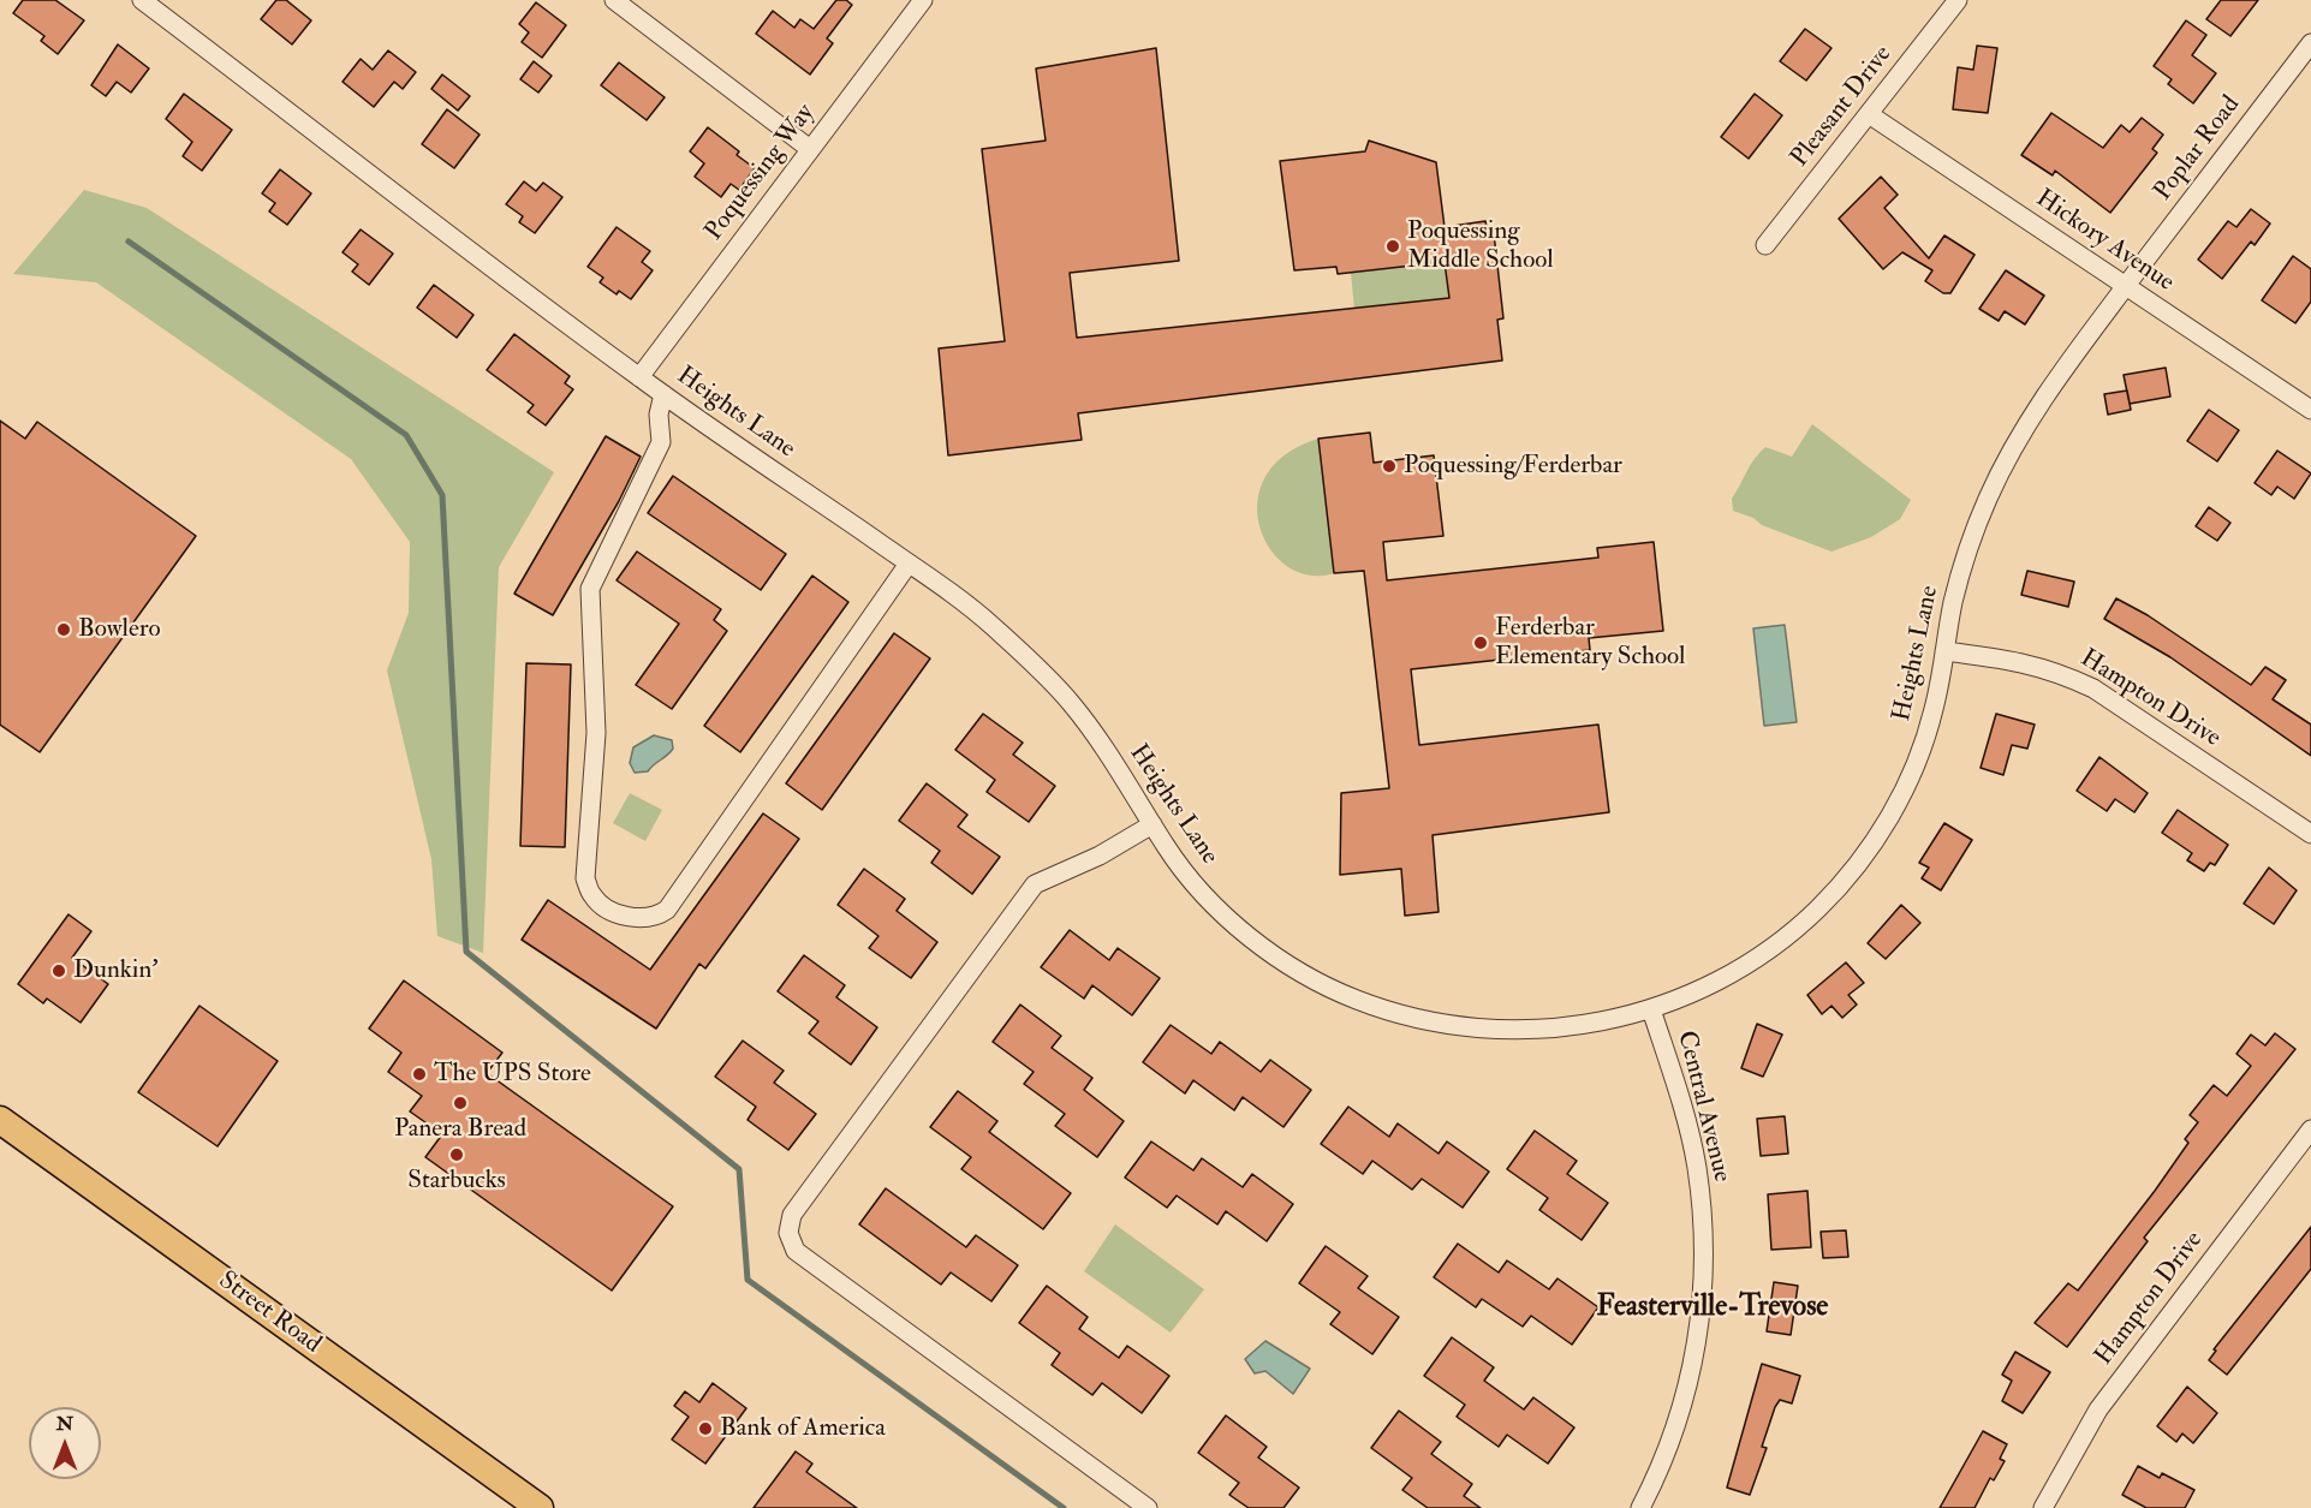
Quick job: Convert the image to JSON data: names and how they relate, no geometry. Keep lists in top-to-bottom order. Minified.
{"streets":{"main road":["Street Road"],"street":["Pleasant Drive","Poplar Road","Poquessing Way","Hickory Avenue","Heights Lane","Hampton Drive","Central Avenue"]},"crossings":[["Pleasant Drive","Hickory Avenue"],["Poplar Road","Hickory Avenue"],["Poplar Road","Heights Lane"],["Poquessing Way","Heights Lane"],["Hickory Avenue","Heights Lane"],["Heights Lane","Hampton Drive"],["Heights Lane","Central Avenue"]],"districts":["Feasterville-Trevose"],"places":["Poquessing Middle School","Poquessing/Ferderbar","Bowlero","Ferderbar Elementary School","Dunkin'","The UPS Store","Panera Bread","Starbucks","Bank of America"],"north":"top"}
